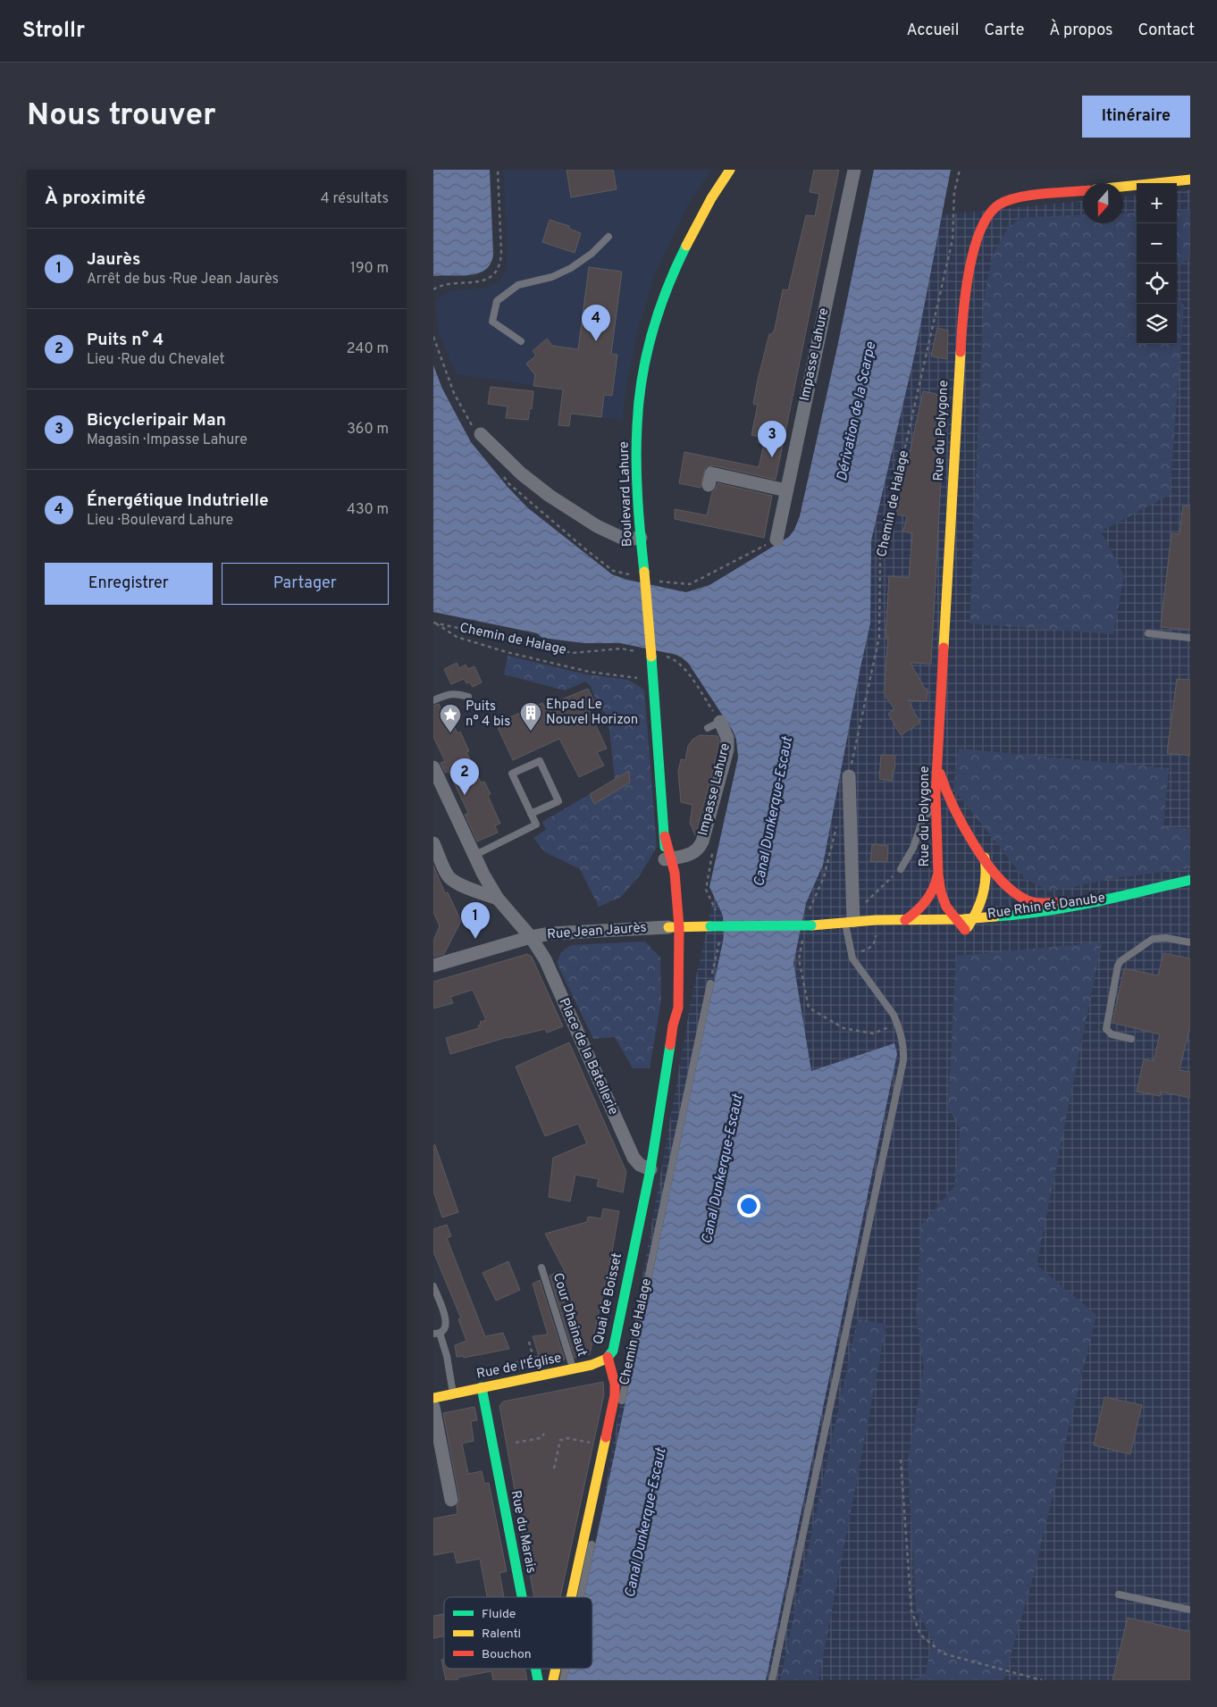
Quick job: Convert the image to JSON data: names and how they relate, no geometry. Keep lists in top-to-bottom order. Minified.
{"streets":{"main road":["Rue du Polygone","Boulevard Lahure","Rue Rhin et Danube","Rue Jean Jaurès","Quai de Boisset","Rue de l'Église","Rue du Marais"],"street":["Impasse Lahure","Place de la Batellerie"],"lane":["Chemin de Halage","Cour Dhainaut"]},"crossings":[["Impasse Lahure","Boulevard Lahure"],["Rue du Polygone","Rue Rhin et Danube"],["Boulevard Lahure","Rue Jean Jaurès"],["Boulevard Lahure","Quai de Boisset"],["Rue Rhin et Danube","Rue Jean Jaurès"],["Rue Jean Jaurès","Place de la Batellerie"],["Rue Jean Jaurès","Quai de Boisset"],["Place de la Batellerie","Quai de Boisset"],["Quai de Boisset","Rue de l'Église"],["Cour Dhainaut","Rue de l'Église"],["Rue de l'Église","Rue du Marais"]],"water":["Dérivation de la Scarpe","Canal Dunkerque-Escaut"],"places":{"building":["Ehpad Le Nouvel Horizon"],"place":["Puits n° 4 bis"]},"legend":["Fluide","Ralenti","Bouchon"],"north":"bottom","page":{"header":"Strollr","nav":["Accueil","Carte","À propos","Contact"],"buttons":["Itinéraire",["Enregistrer","Partager"]],"title":"Nous trouver","heading":["À proximité","4 résultats"],"map_buttons":["+","−"],"list":[{"mark":"1","name":"Jaurès","note":"Arrêt de bus · Rue Jean Jaurès","value":"190 m"},{"mark":"2","name":"Puits n° 4","note":"Lieu · Rue du Chevalet","value":"240 m"},{"mark":"3","name":"Bicycleripair Man","note":"Magasin · Impasse Lahure","value":"360 m"},{"mark":"4","name":"Énergétique Indutrielle","note":"Lieu · Boulevard Lahure","value":"430 m"}],"pins":["4","3","2","1"]}}
